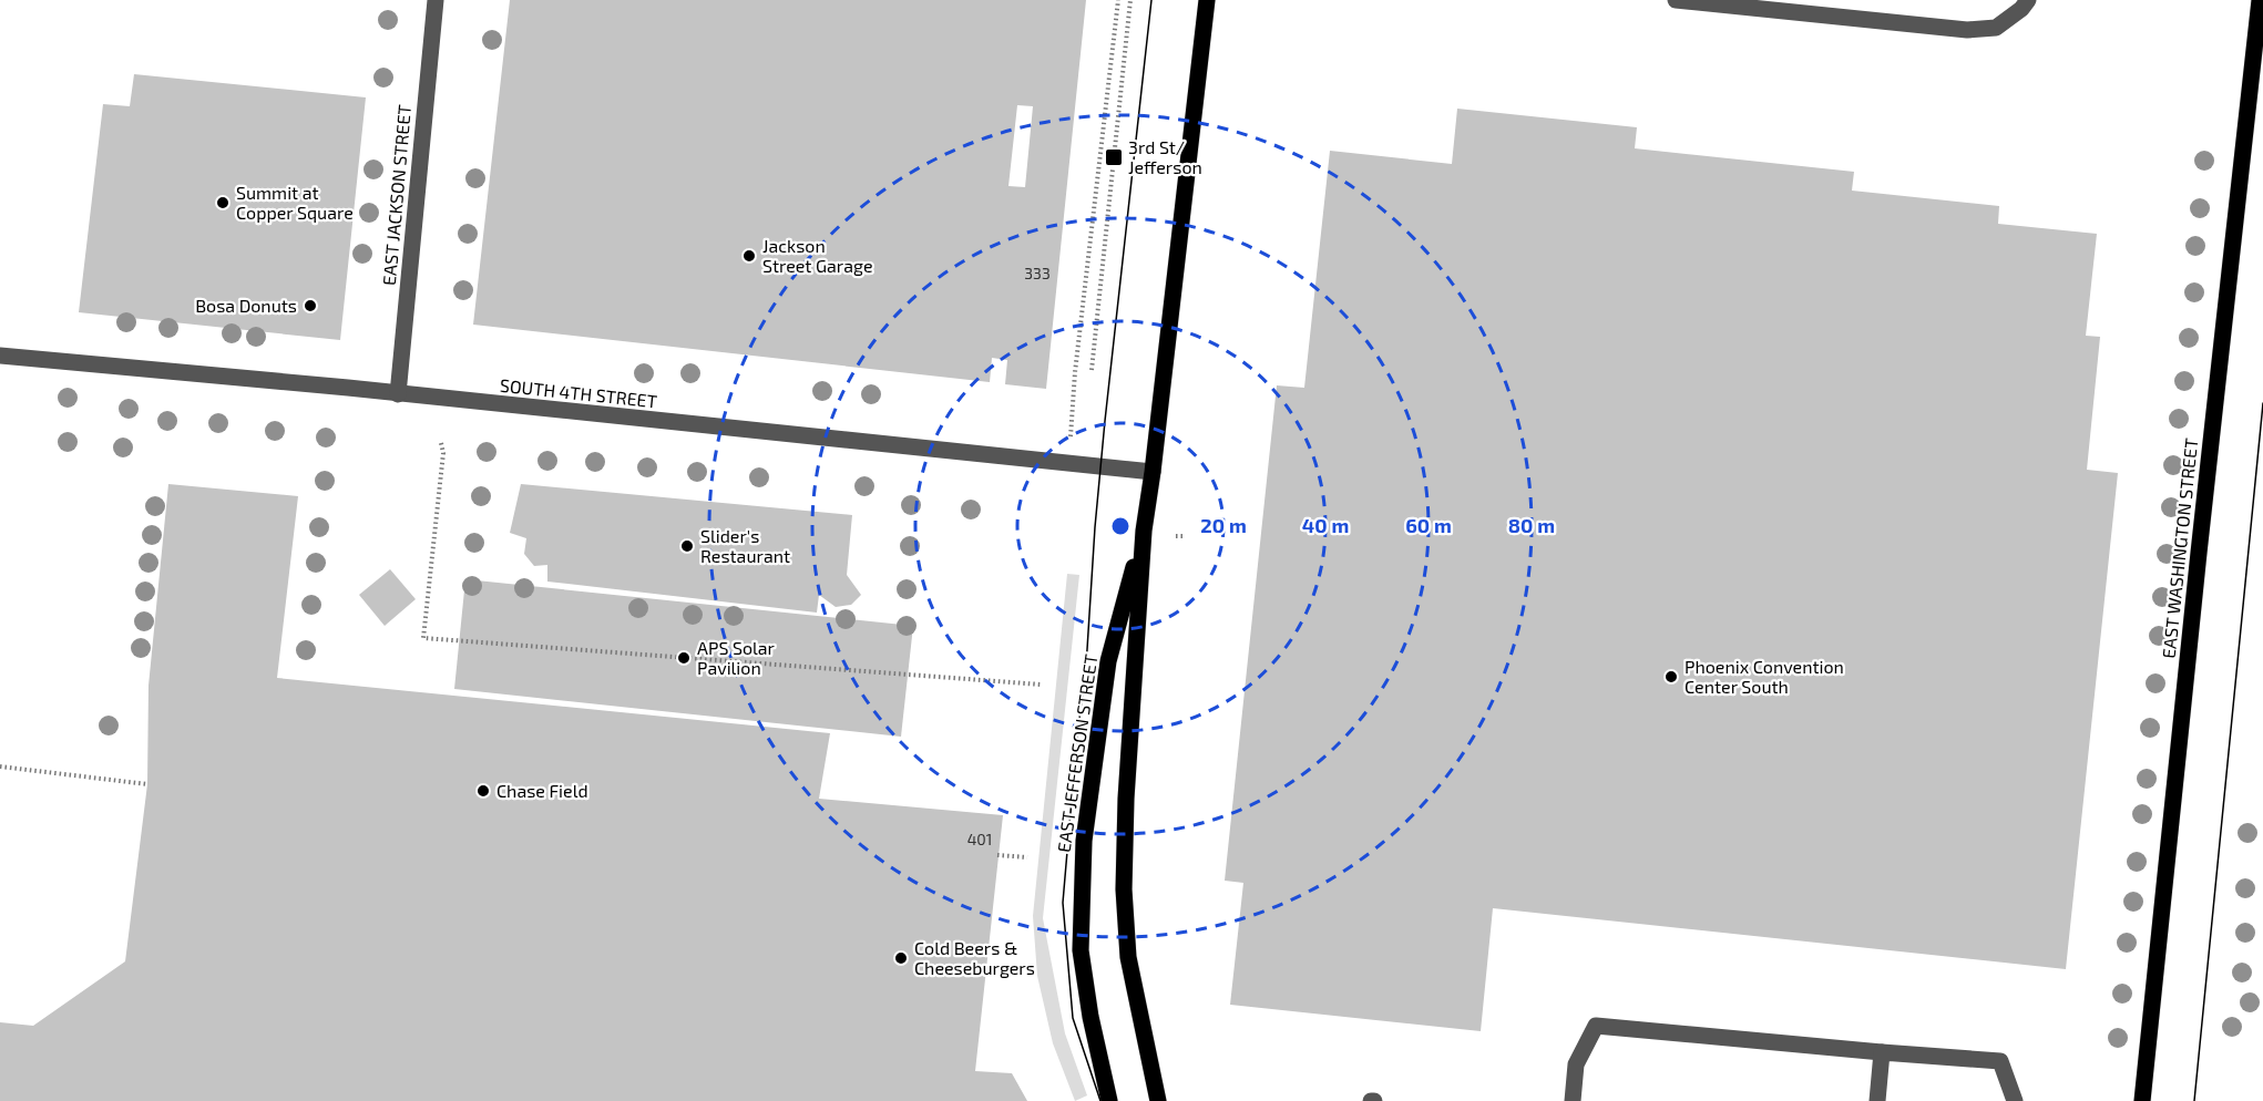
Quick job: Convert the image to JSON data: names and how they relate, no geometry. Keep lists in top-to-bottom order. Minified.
{"streets":{"main road":["EAST WASHINGTON STREET","EAST JEFFERSON STREET"],"street":["EAST JACKSON STREET","SOUTH 4TH STREET"]},"crossings":[["EAST JACKSON STREET","SOUTH 4TH STREET"],["SOUTH 4TH STREET","EAST JEFFERSON STREET"]],"places":{"transit":["3rd St/ Jefferson"],"other":["Summit at Copper Square","Jackson Street Garage","Bosa Donuts","Slider's Restaurant","APS Solar Pavilion","Phoenix Convention Center South","Chase Field","Cold Beers & Cheeseburgers"]},"house_numbers":["333","401"],"rings":["20 m","40 m","60 m","80 m"]}
